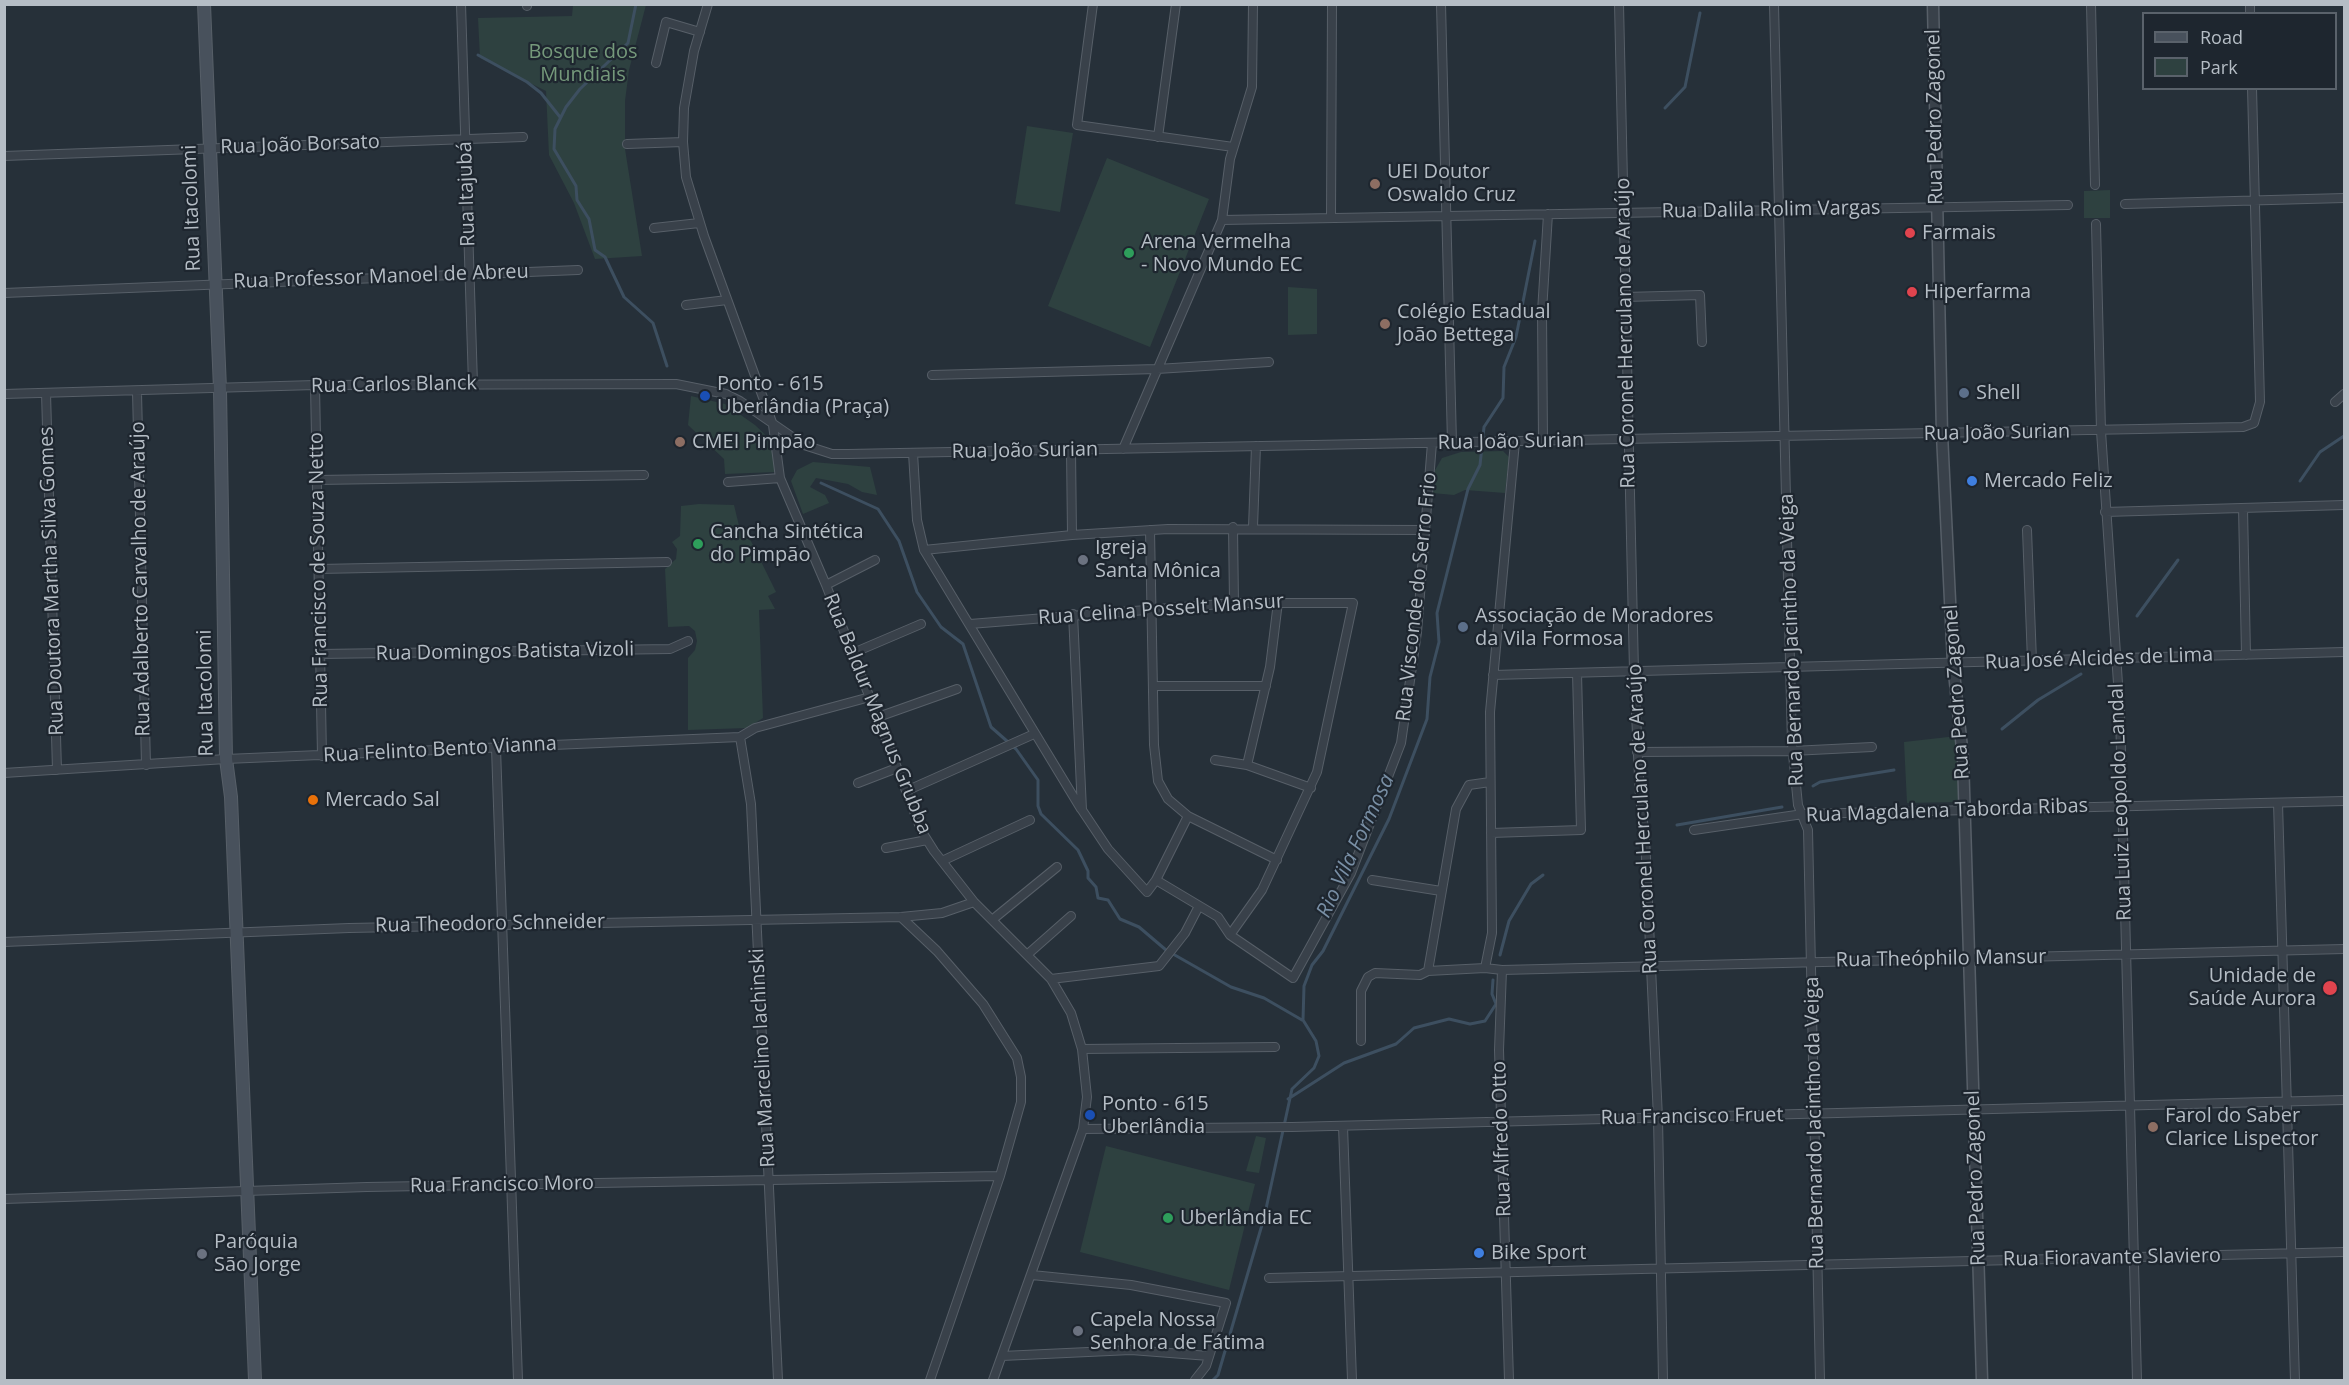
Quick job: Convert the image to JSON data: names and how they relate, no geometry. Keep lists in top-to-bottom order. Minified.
{"streets":{"main road":["Rua Itacolomi"],"street":["Rua Pedro Zagonel","Rua João Borsato","Rua Itajubá","Rua Dalila Rolim Vargas","Rua Professor Manoel de Abreu","Rua Coronel Herculano de Araújo","Rua Carlos Blanck","Rua João Surian","Rua Francisco de Souza Netto","Rua Adalberto Carvalho de Araújo","Rua Doutora Martha Silva Gomes","Rua Visconde do Serro Frio","Rua Celina Posselt Mansur","Rua Bernardo Jacintho da Veiga","Rua Domingos Batista Vizoli","Rua José Alcides de Lima","Rua Baldur Magnus Grubba","Rua Felinto Bento Vianna","Rua Luiz Leopoldo Landal","Rua Magdalena Taborda Ribas","Rua Theodoro Schneider","Rua Theóphilo Mansur","Rua Marcelino Iachinski","Rua Francisco Fruet","Rua Alfredo Otto","Rua Francisco Moro","Rua Fioravante Slaviero"]},"crossings":[["Rua Pedro Zagonel","Rua Dalila Rolim Vargas"],["Rua Pedro Zagonel","Rua João Surian"],["Rua Pedro Zagonel","Rua José Alcides de Lima"],["Rua Pedro Zagonel","Rua Magdalena Taborda Ribas"],["Rua Pedro Zagonel","Rua Theóphilo Mansur"],["Rua Pedro Zagonel","Rua Francisco Fruet"],["Rua Pedro Zagonel","Rua Fioravante Slaviero"],["Rua João Borsato","Rua Itajubá"],["Rua João Borsato","Rua Itacolomi"],["Rua Itajubá","Rua Professor Manoel de Abreu"],["Rua Itajubá","Rua Carlos Blanck"],["Rua Itacolomi","Rua Professor Manoel de Abreu"],["Rua Itacolomi","Rua Carlos Blanck"],["Rua Itacolomi","Rua Felinto Bento Vianna"],["Rua Itacolomi","Rua Theodoro Schneider"],["Rua Itacolomi","Rua Francisco Moro"],["Rua Dalila Rolim Vargas","Rua Coronel Herculano de Araújo"],["Rua Dalila Rolim Vargas","Rua Bernardo Jacintho da Veiga"],["Rua Coronel Herculano de Araújo","Rua João Surian"],["Rua Coronel Herculano de Araújo","Rua José Alcides de Lima"],["Rua Coronel Herculano de Araújo","Rua Theóphilo Mansur"],["Rua Coronel Herculano de Araújo","Rua Francisco Fruet"],["Rua Coronel Herculano de Araújo","Rua Fioravante Slaviero"],["Rua Carlos Blanck","Rua João Surian"],["Rua Carlos Blanck","Rua Francisco de Souza Netto"],["Rua Carlos Blanck","Rua Adalberto Carvalho de Araújo"],["Rua Carlos Blanck","Rua Doutora Martha Silva Gomes"],["Rua Carlos Blanck","Rua Baldur Magnus Grubba"],["Rua João Surian","Rua Visconde do Serro Frio"],["Rua João Surian","Rua Bernardo Jacintho da Veiga"],["Rua João Surian","Rua Baldur Magnus Grubba"],["Rua João Surian","Rua Luiz Leopoldo Landal"],["Rua João Surian","Rua Alfredo Otto"],["Rua Francisco de Souza Netto","Rua Domingos Batista Vizoli"],["Rua Francisco de Souza Netto","Rua Felinto Bento Vianna"],["Rua Adalberto Carvalho de Araújo","Rua Felinto Bento Vianna"],["Rua Doutora Martha Silva Gomes","Rua Felinto Bento Vianna"],["Rua Bernardo Jacintho da Veiga","Rua José Alcides de Lima"],["Rua Bernardo Jacintho da Veiga","Rua Magdalena Taborda Ribas"],["Rua Bernardo Jacintho da Veiga","Rua Theóphilo Mansur"],["Rua Bernardo Jacintho da Veiga","Rua Francisco Fruet"],["Rua Bernardo Jacintho da Veiga","Rua Fioravante Slaviero"],["Rua José Alcides de Lima","Rua Luiz Leopoldo Landal"],["Rua José Alcides de Lima","Rua Alfredo Otto"],["Rua Baldur Magnus Grubba","Rua Felinto Bento Vianna"],["Rua Baldur Magnus Grubba","Rua Theodoro Schneider"],["Rua Baldur Magnus Grubba","Rua Francisco Fruet"],["Rua Felinto Bento Vianna","Rua Marcelino Iachinski"],["Rua Luiz Leopoldo Landal","Rua Magdalena Taborda Ribas"],["Rua Luiz Leopoldo Landal","Rua Theóphilo Mansur"],["Rua Luiz Leopoldo Landal","Rua Francisco Fruet"],["Rua Luiz Leopoldo Landal","Rua Fioravante Slaviero"],["Rua Theodoro Schneider","Rua Marcelino Iachinski"],["Rua Theóphilo Mansur","Rua Alfredo Otto"],["Rua Marcelino Iachinski","Rua Francisco Moro"],["Rua Francisco Fruet","Rua Alfredo Otto"],["Rua Alfredo Otto","Rua Fioravante Slaviero"]],"water":["Rio Vila Formosa"],"parks":["Bosque dos Mundiais"],"places":["UEI Doutor Oswaldo Cruz","Farmais","Arena Vermelha - Novo Mundo EC","Hiperfarma","Colégio Estadual João Bettega","Shell","Ponto - 615 Uberlândia (Praça)","CMEI Pimpão","Mercado Feliz","Cancha Sintética do Pimpão","Igreja Santa Mônica","Associação de Moradores da Vila Formosa","Mercado Sal","Unidade de Saúde Aurora","Ponto - 615 Uberlândia","Farol do Saber Clarice Lispector","Uberlândia EC","Bike Sport","Paróquia São Jorge","Capela Nossa Senhora de Fátima"],"legend":["Road","Park"]}
